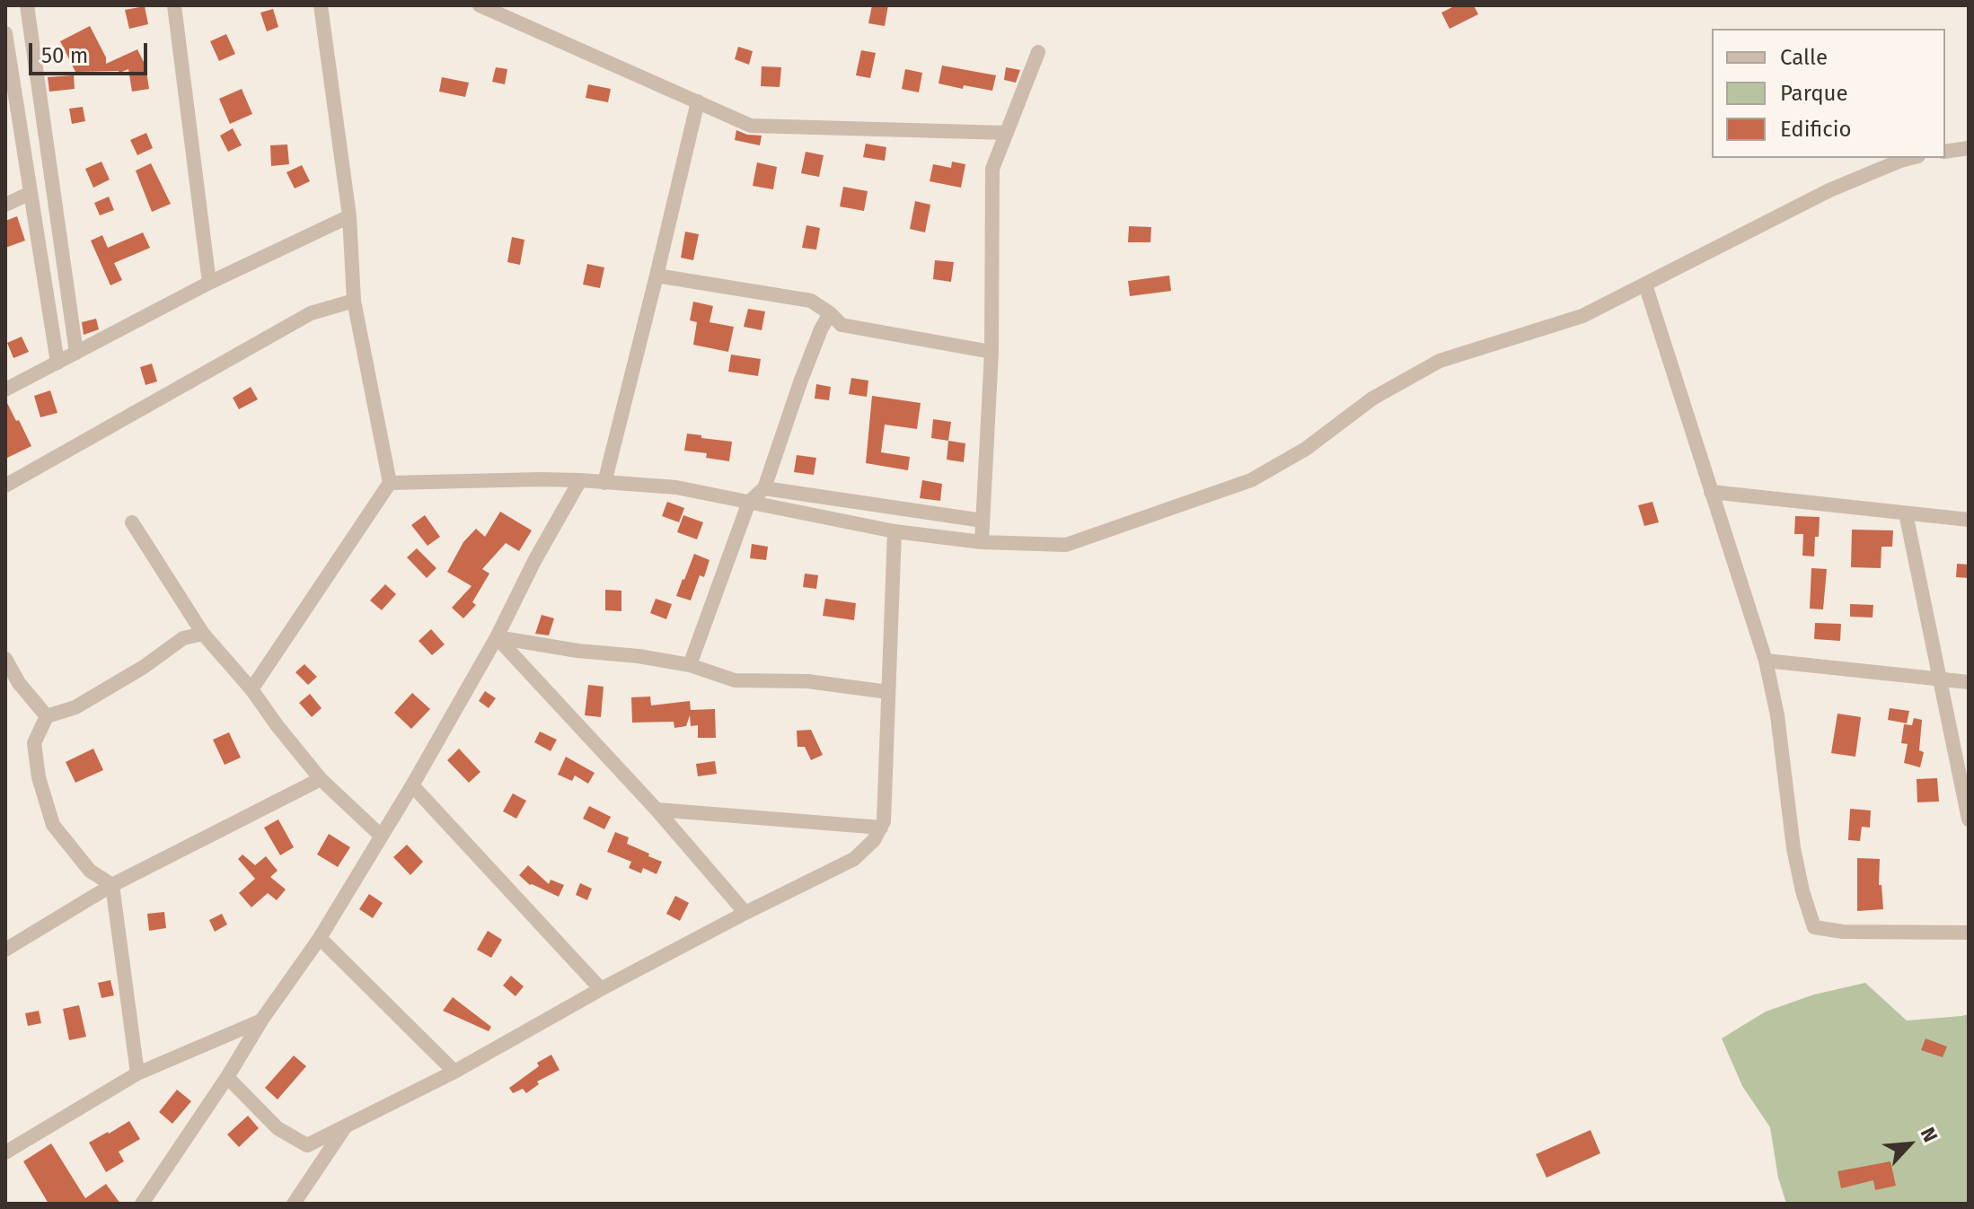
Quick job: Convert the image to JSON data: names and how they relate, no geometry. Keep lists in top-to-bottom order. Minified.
{"legend":["Calle","Parque","Edificio"],"scale_bar":"50 m","north":"top right"}
